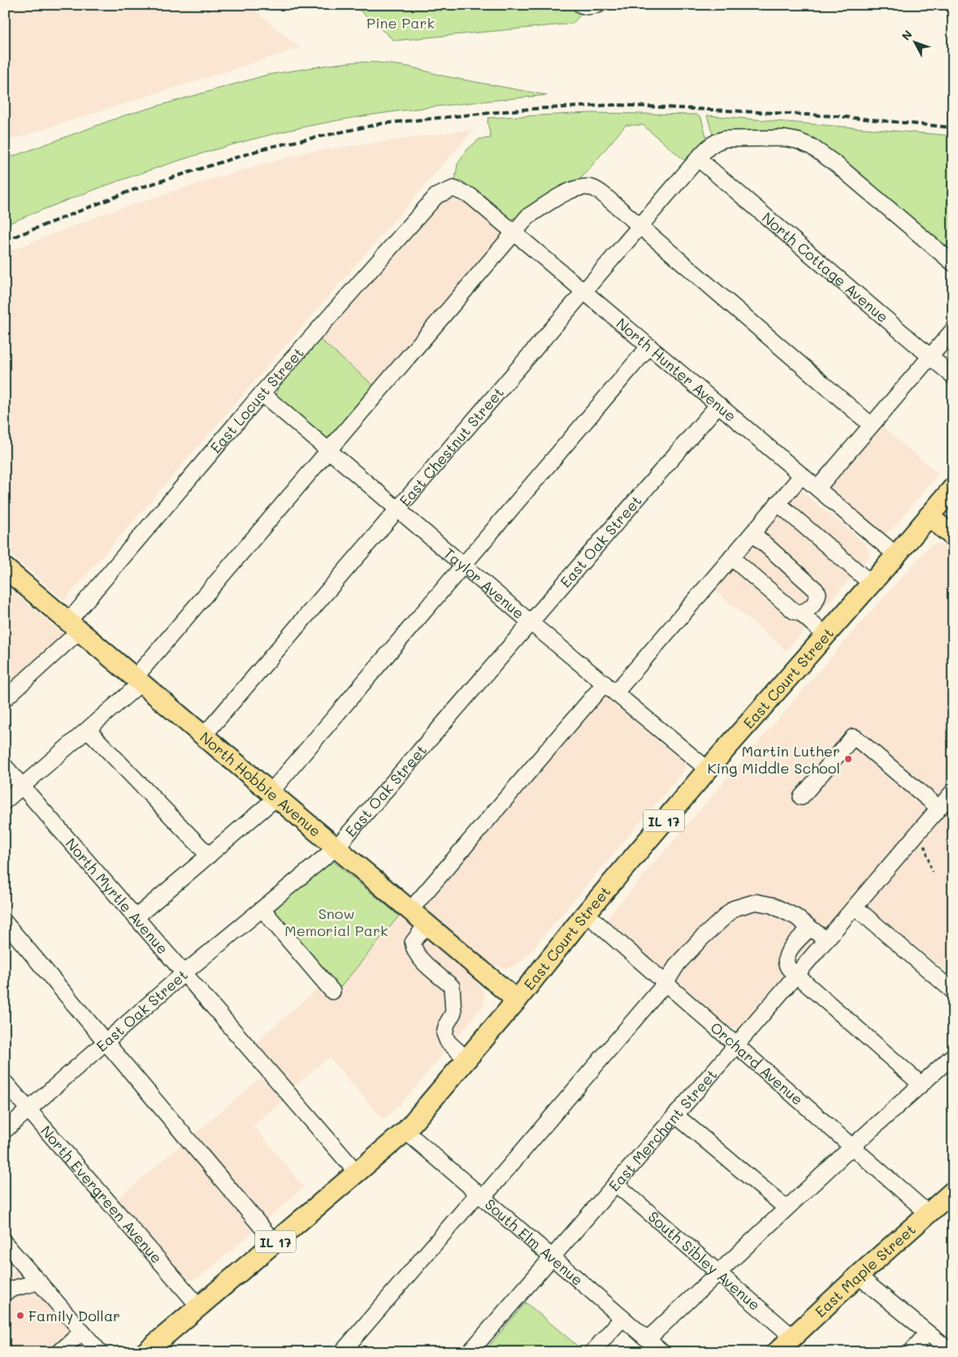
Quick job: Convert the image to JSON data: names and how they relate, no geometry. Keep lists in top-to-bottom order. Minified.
{"streets":{"main road":["East Court Street","North Hobbie Avenue","IL 17","East Maple Street"],"street":["North Cottage Avenue","North Hunter Avenue","East Locust Street","East Chestnut Street","East Oak Street","Taylor Avenue","North Myrtle Avenue","Orchard Avenue","East Merchant Street","North Evergreen Avenue","South Elm Avenue","South Sibley Avenue"]},"crossings":[["North Cottage Avenue","East Chestnut Street"],["North Hunter Avenue","East Locust Street"],["North Hunter Avenue","East Chestnut Street"],["North Hunter Avenue","East Oak Street"],["North Hunter Avenue","East Court Street"],["East Locust Street","Taylor Avenue"],["East Locust Street","North Hobbie Avenue"],["East Chestnut Street","Taylor Avenue"],["East Chestnut Street","North Hobbie Avenue"],["East Oak Street","Taylor Avenue"],["East Oak Street","North Hobbie Avenue"],["East Oak Street","North Myrtle Avenue"],["East Oak Street","North Evergreen Avenue"],["Taylor Avenue","East Court Street"],["East Court Street","North Hobbie Avenue"],["East Court Street","North Myrtle Avenue"],["East Court Street","Orchard Avenue"],["East Court Street","North Evergreen Avenue"],["East Court Street","South Elm Avenue"],["Orchard Avenue","East Merchant Street"],["Orchard Avenue","East Maple Street"],["East Merchant Street","South Elm Avenue"],["East Merchant Street","South Sibley Avenue"],["South Sibley Avenue","East Maple Street"]],"parks":["Pine Park","Snow Memorial Park"],"places":["Martin Luther King Middle School","Family Dollar"],"north":"top left"}
